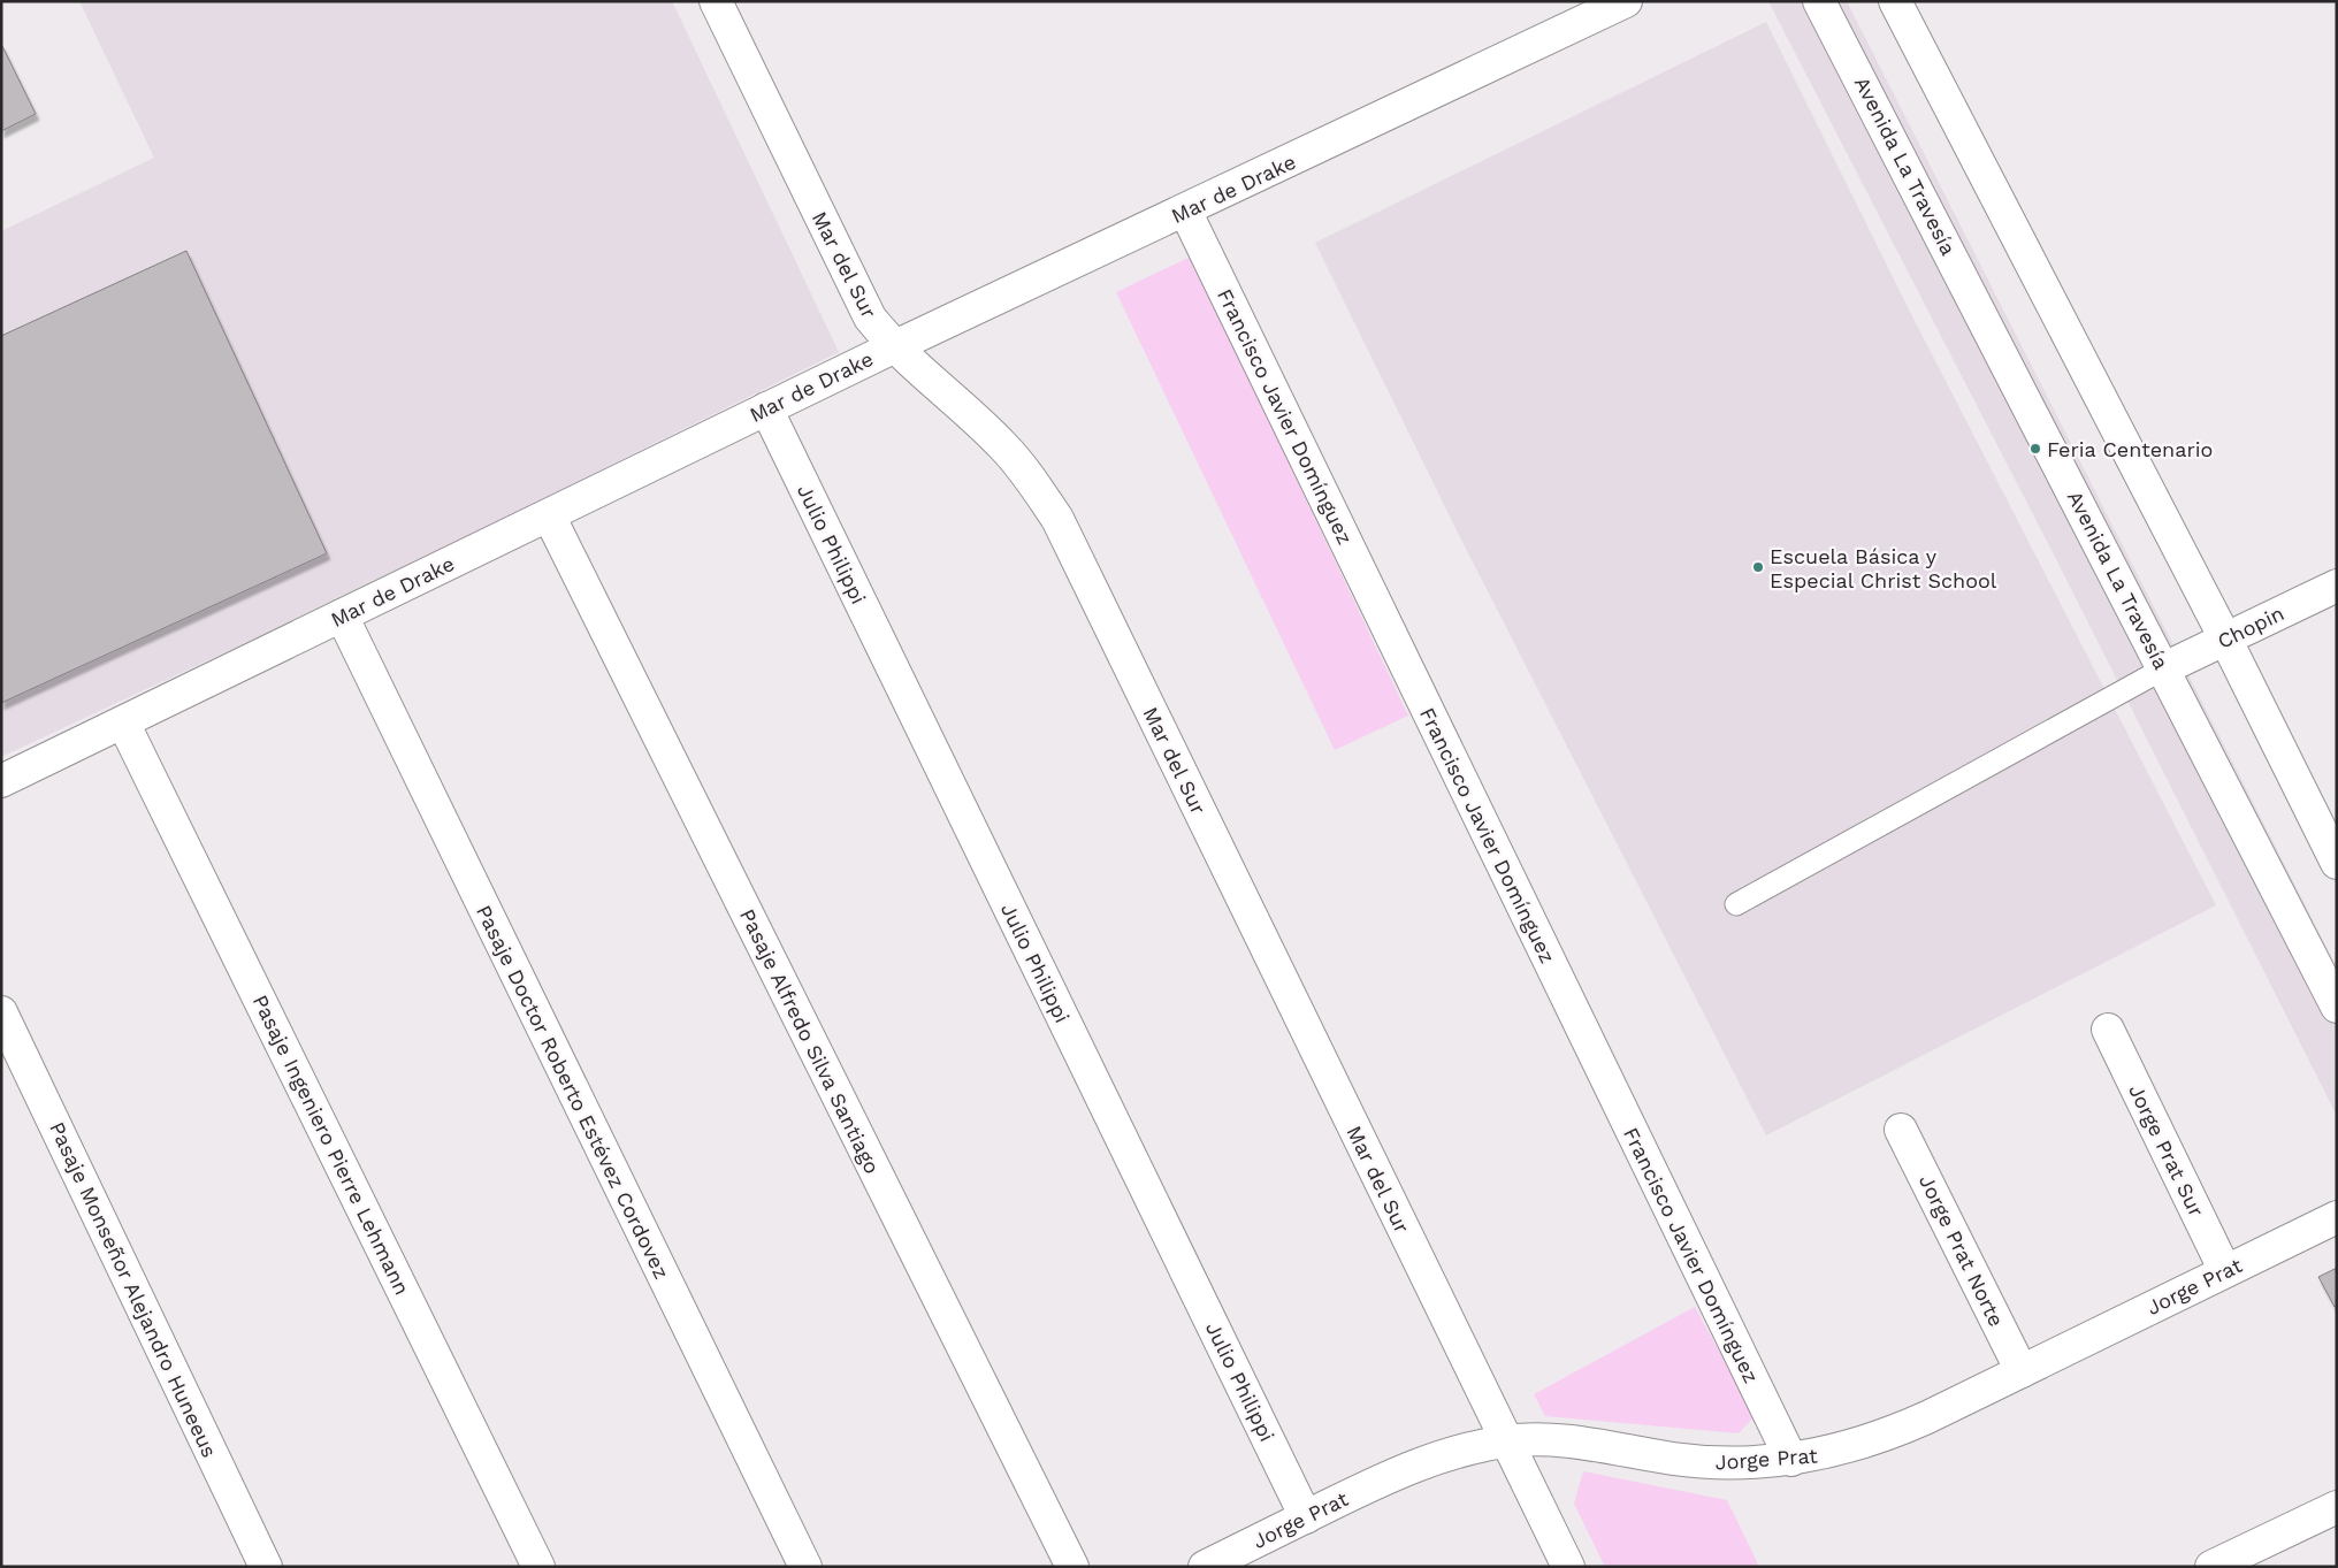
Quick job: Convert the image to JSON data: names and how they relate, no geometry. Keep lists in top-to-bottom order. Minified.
{"streets":{"street":["Avenida La Travesía","Mar de Drake","Mar del Sur","Francisco Javier Domínguez","Julio Philippi","Chopin","Pasaje Alfredo Silva Santiago","Pasaje Doctor Roberto Estévez Cordovez","Pasaje Ingeniero Pierre Lehmann","Jorge Prat Sur","Jorge Prat Norte","Jorge Prat","Pasaje Monseñor Alejandro Huneeus"]},"crossings":[["Avenida La Travesía","Chopin"],["Mar de Drake","Mar del Sur"],["Mar de Drake","Francisco Javier Domínguez"],["Mar de Drake","Julio Philippi"],["Mar de Drake","Pasaje Alfredo Silva Santiago"],["Mar de Drake","Pasaje Doctor Roberto Estévez Cordovez"],["Mar de Drake","Pasaje Ingeniero Pierre Lehmann"],["Mar del Sur","Jorge Prat"],["Francisco Javier Domínguez","Jorge Prat"],["Julio Philippi","Jorge Prat"],["Jorge Prat Sur","Jorge Prat"],["Jorge Prat Norte","Jorge Prat"]],"places":["Feria Centenario","Escuela Básica y Especial Christ School"]}
